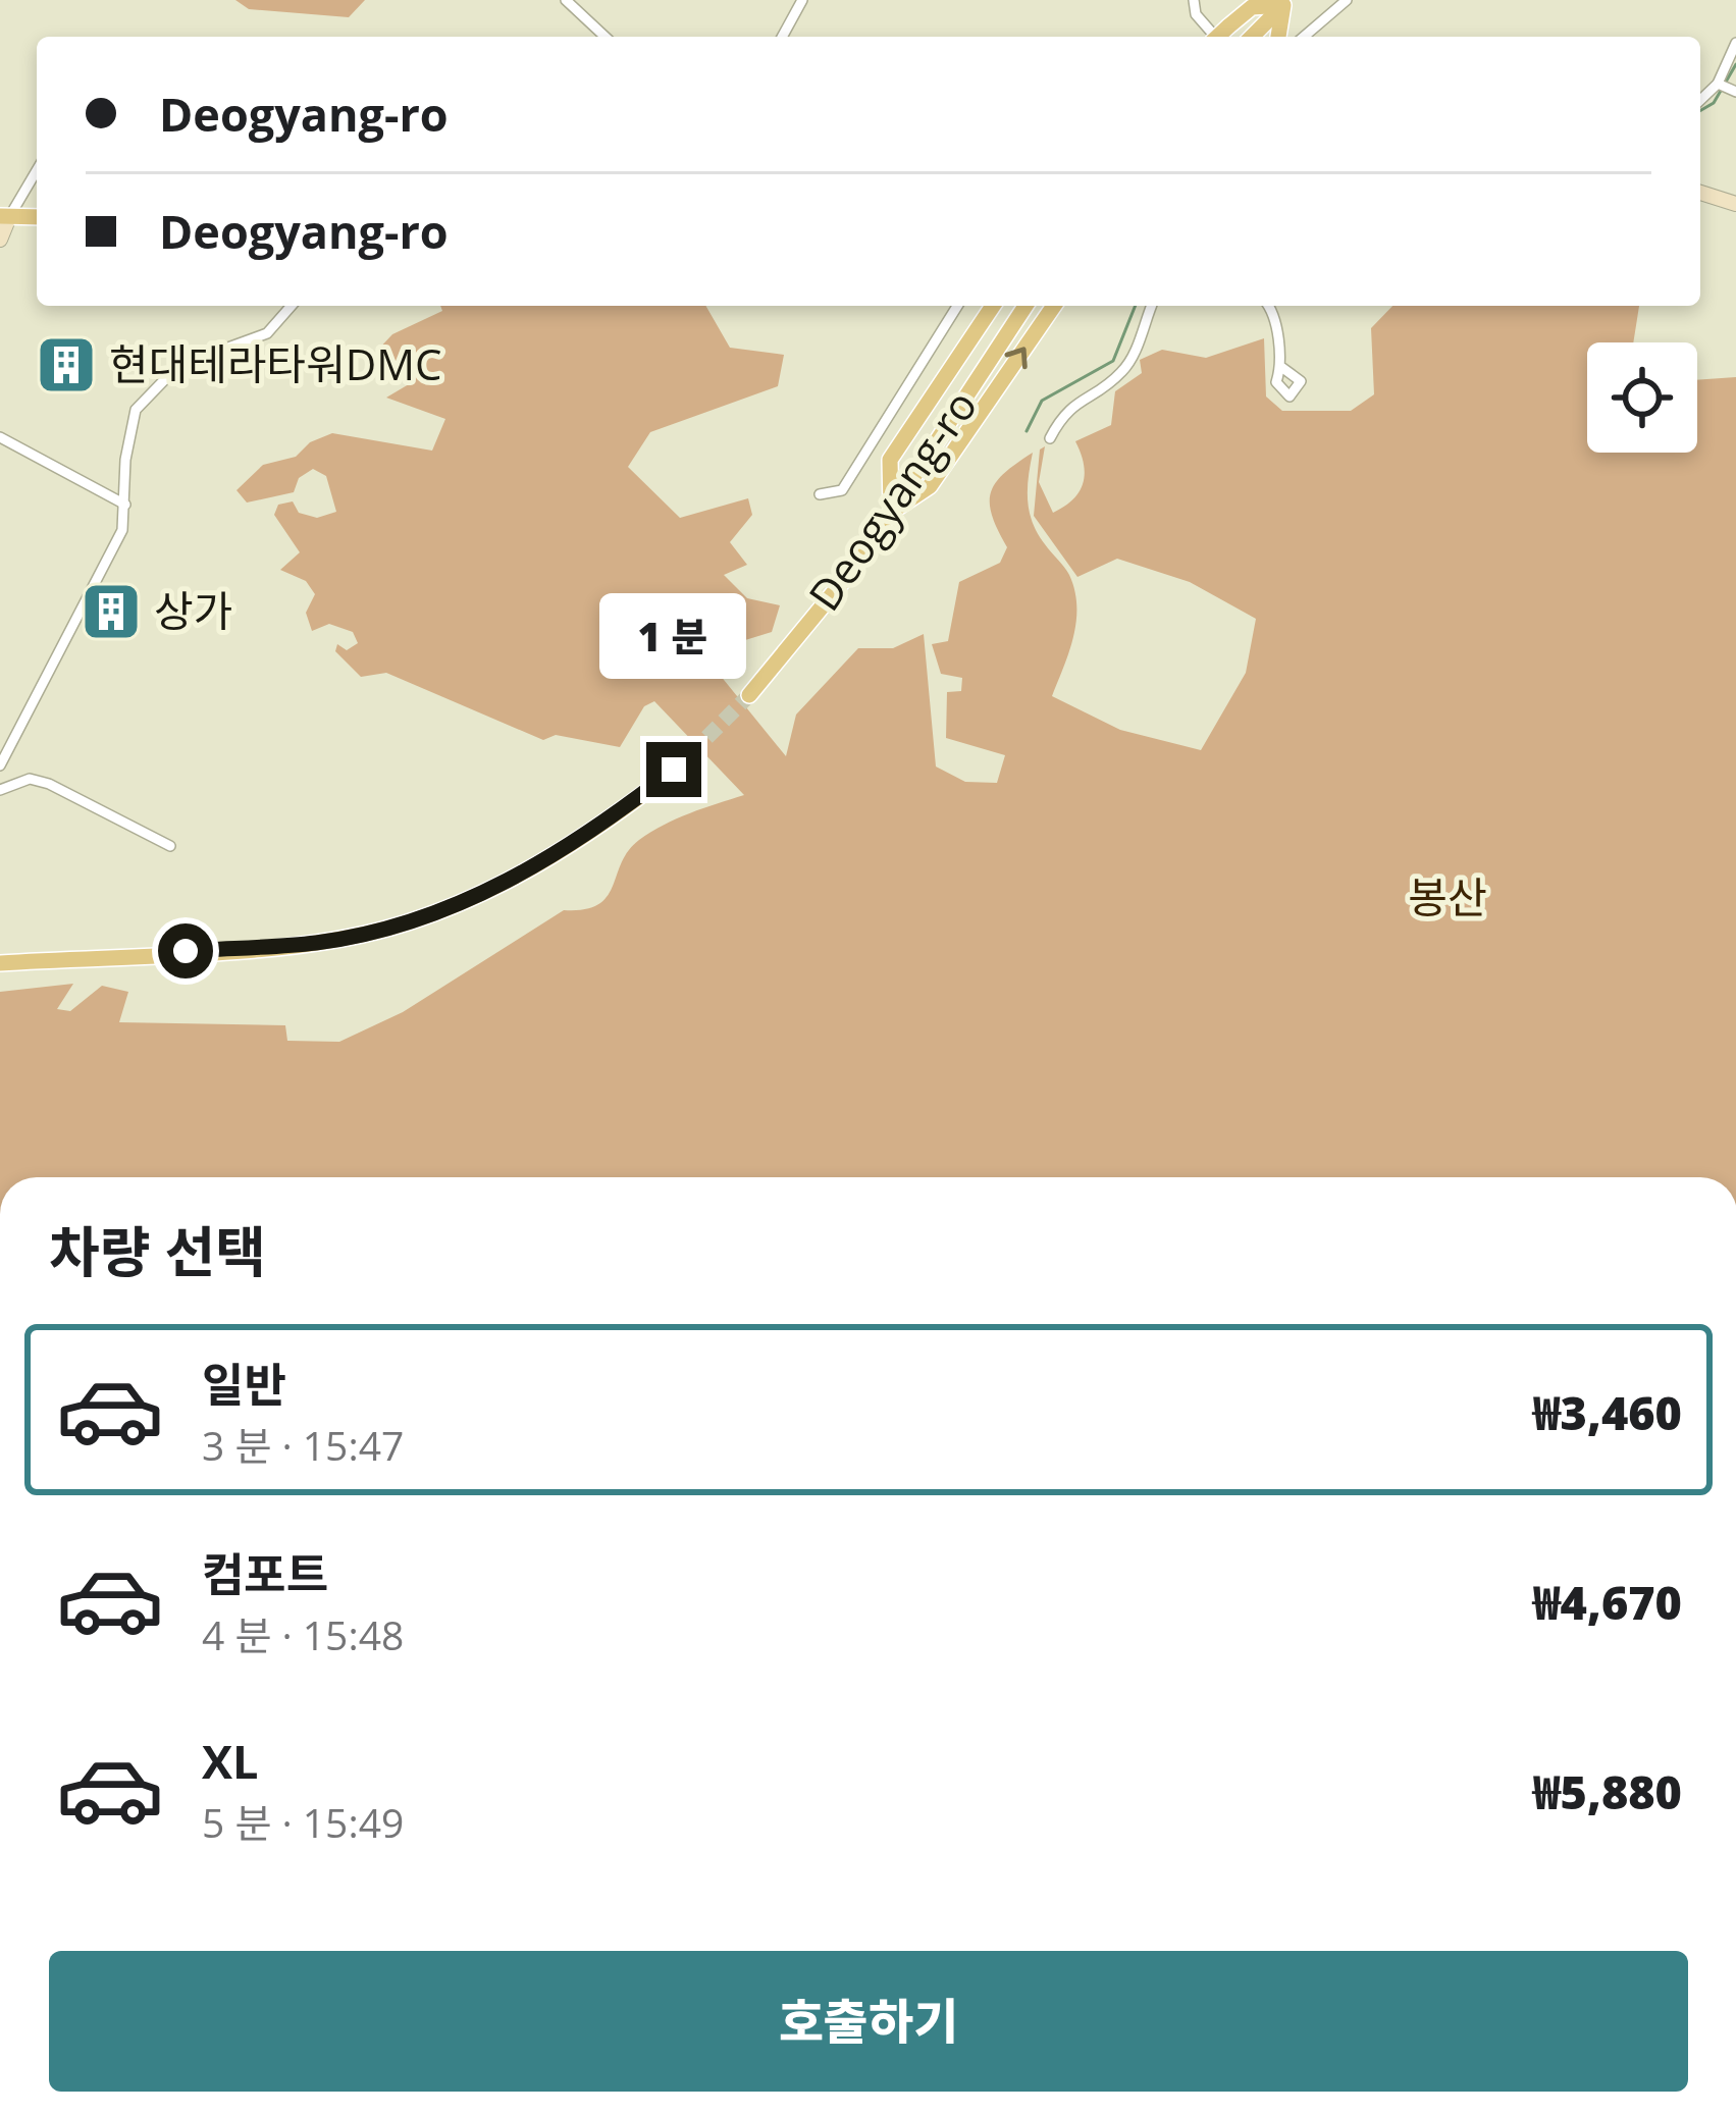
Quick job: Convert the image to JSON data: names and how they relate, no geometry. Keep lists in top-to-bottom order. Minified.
{"streets":{"main road":["Deogyang-ro"]},"parks":["봉산"],"places":{"building":["현대테라타워DMC","상가"]},"page":{"banner":["Deogyang-ro","Deogyang-ro"],"bubble":"1 분","heading":"차량 선택","list":[{"name":"일반","note":"3 분 · 15:47","value":"₩3,460"},{"name":"컴포트","note":"4 분 · 15:48","value":"₩4,670"},{"name":"XL","note":"5 분 · 15:49","value":"₩5,880"}],"buttons":"호출하기"}}
